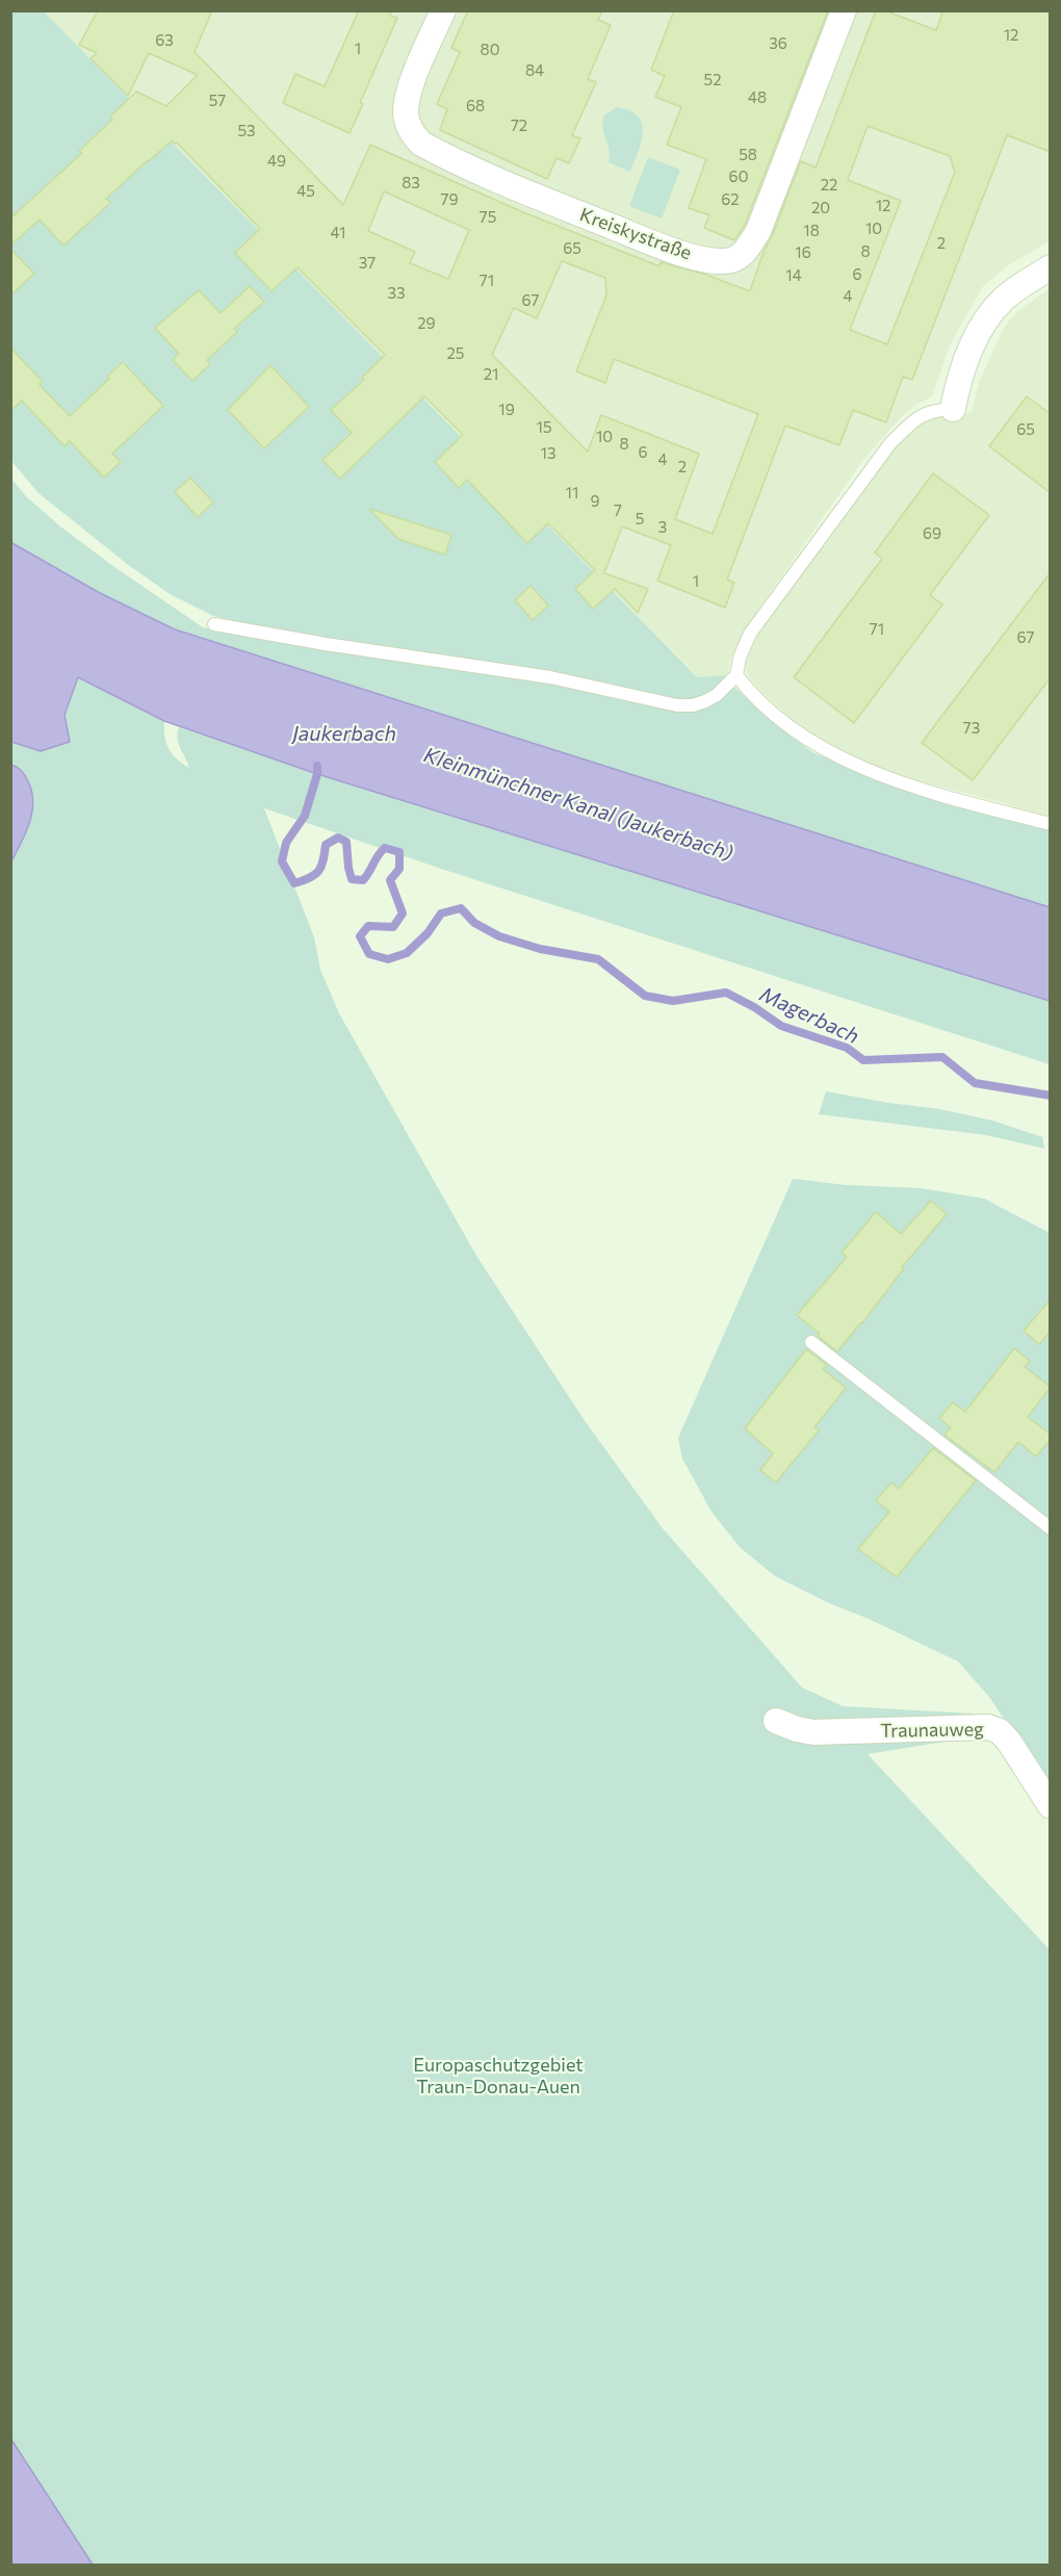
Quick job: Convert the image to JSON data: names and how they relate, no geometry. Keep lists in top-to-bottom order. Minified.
{"streets":{"street":["Kreiskystraße","Traunauweg"]},"water":["Jaukerbach","Kleinmünchner Kanal (Jaukerbach)","Magerbach"],"parks":["Europaschutzgebiet Traun-Donau-Auen"],"house_numbers":["12","63","36","1","80","84","52","48","57","68","72","53","58","49","60","83","22","45","79","62","12","20","75","10","18","41","2","65","8","16","37","6","14","71","33","4","67","29","25","21","19","15","65","10","8","6","13","4","2","11","9","7","5","3","69","1","71","67","73"]}
